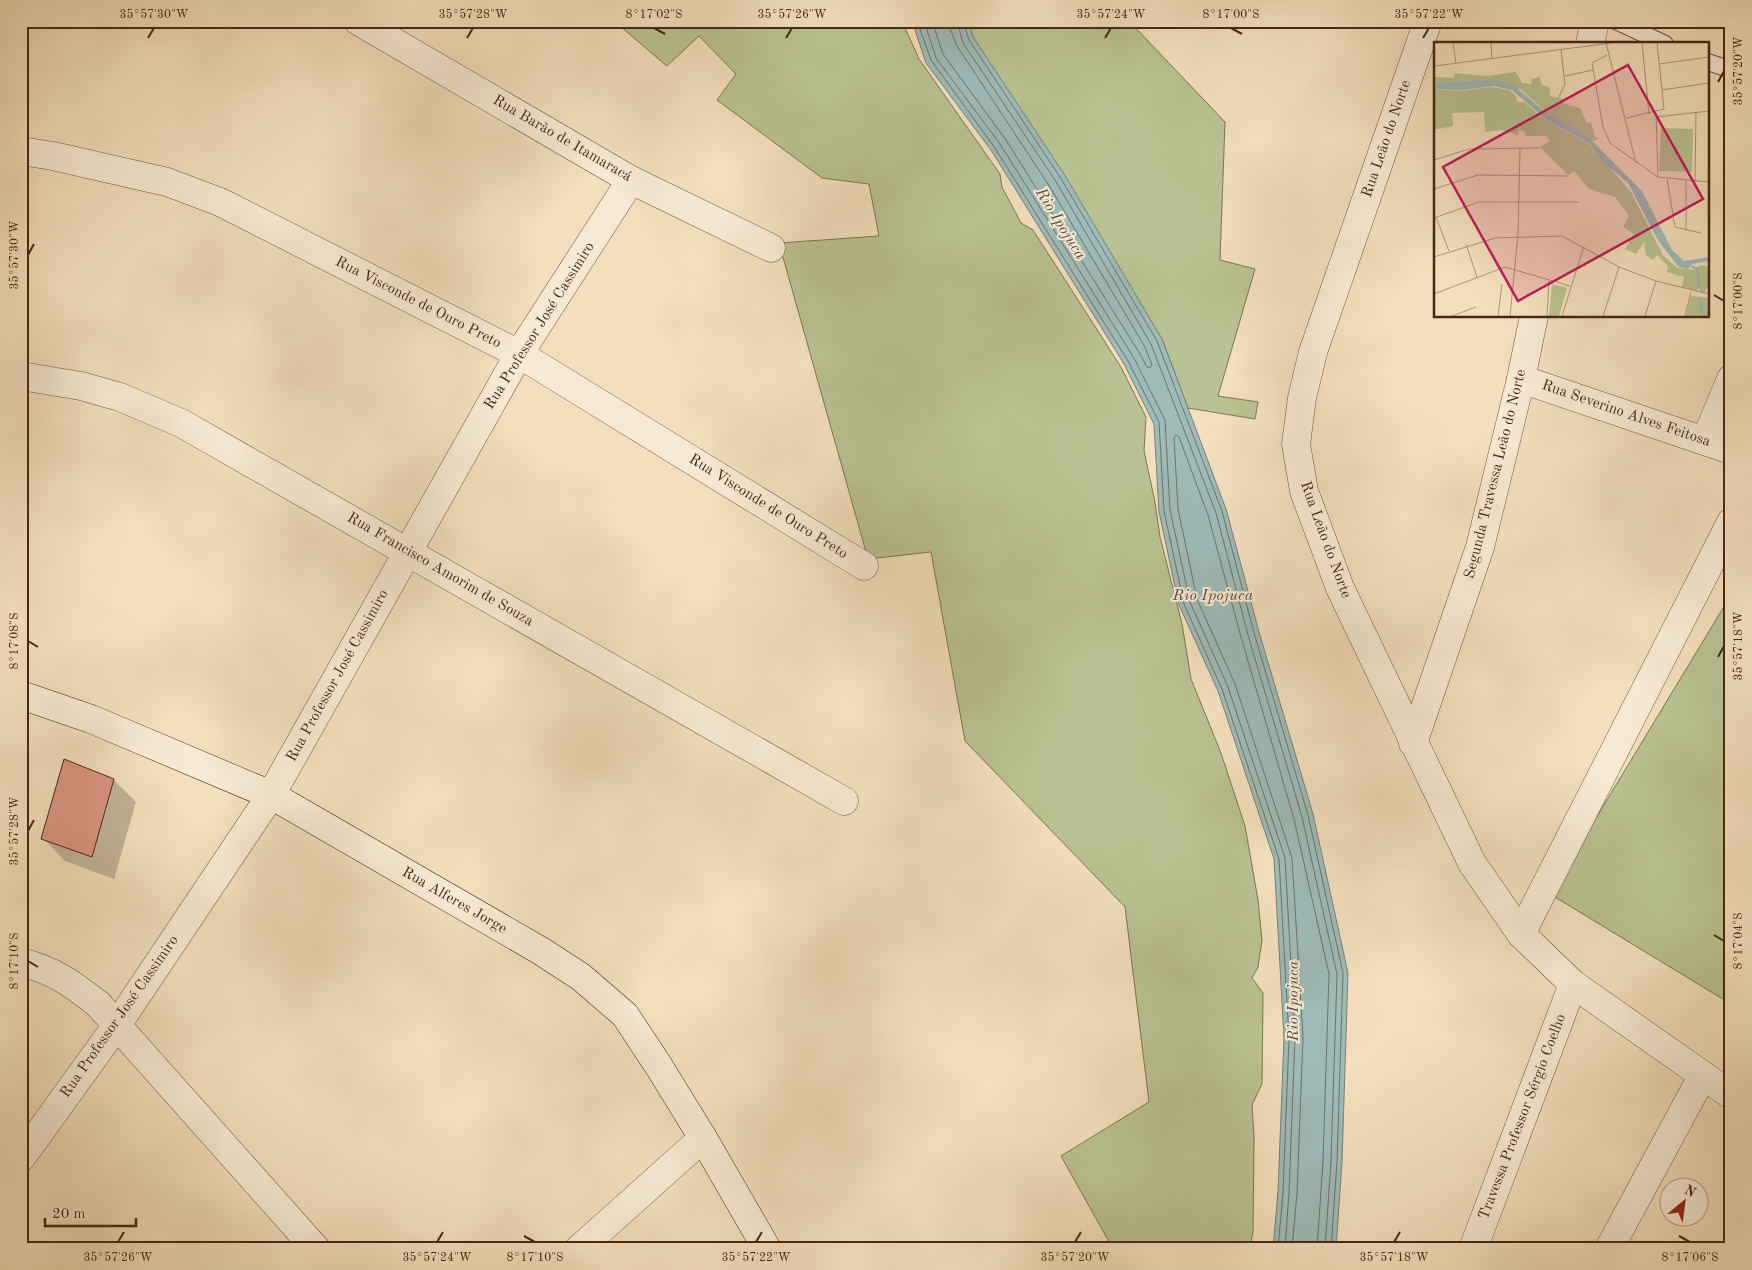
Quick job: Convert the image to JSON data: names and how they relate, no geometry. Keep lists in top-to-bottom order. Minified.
{"streets":{"street":["Rua Barão de Itamaracá","Rua Leão do Norte","Rua Visconde de Ouro Preto","Rua Professor José Cassimiro","Rua Severino Alves Feitosa","Segunda Travessa Leão do Norte","Rua Francisco Amorim de Souza","Rua Alferes Jorge","Travessa Professor Sérgio Coelho"]},"crossings":[["Rua Barão de Itamaracá","Rua Professor José Cassimiro"],["Rua Leão do Norte","Segunda Travessa Leão do Norte"],["Rua Leão do Norte","Travessa Professor Sérgio Coelho"],["Rua Visconde de Ouro Preto","Rua Professor José Cassimiro"],["Rua Professor José Cassimiro","Rua Francisco Amorim de Souza"],["Rua Professor José Cassimiro","Rua Alferes Jorge"],["Rua Severino Alves Feitosa","Segunda Travessa Leão do Norte"]],"water":["Rio Ipojuca"],"scale_bar":"20 m","north":"top right","coordinates":["35°57'30\"W","35°57'28\"W","8°17'02\"S","35°57'26\"W","35°57'24\"W","8°17'00\"S","35°57'22\"W","35°57'20\"W","8°17'08\"S","35°57'18\"W","8°17'04\"S","8°17'10\"S","8°17'06\"S"]}
